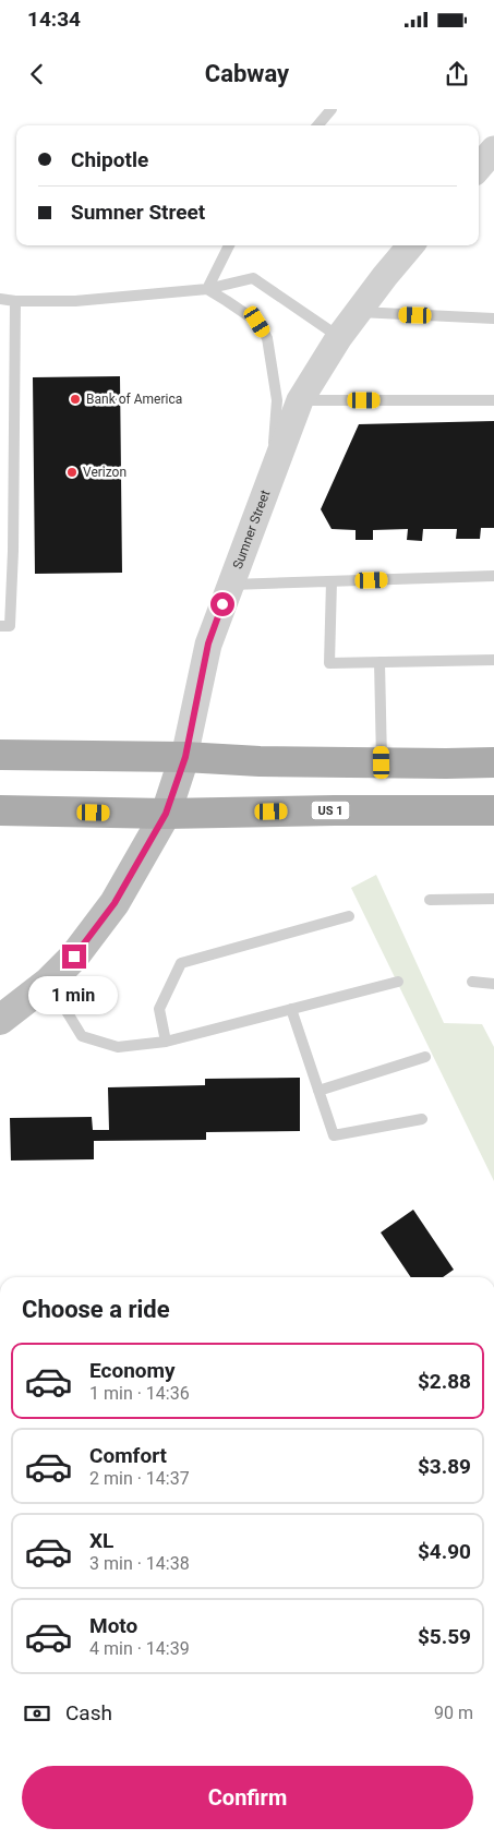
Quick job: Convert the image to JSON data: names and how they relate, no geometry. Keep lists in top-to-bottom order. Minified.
{"streets":{"main road":["Sumner Street","US 1"]},"crossings":[["Sumner Street","US 1"]],"places":["Bank of America","Verizon"],"page":{"status":"14:34","header":"Cabway","banner":["Chipotle","Sumner Street"],"bubble":"1 min","heading":"Choose a ride","list":[{"name":"Economy","note":"1 min · 14:36","value":"$2.88"},{"name":"Comfort","note":"2 min · 14:37","value":"$3.89"},{"name":"XL","note":"3 min · 14:38","value":"$4.90"},{"name":"Moto","note":"4 min · 14:39","value":"$5.59"}],"pay":["Cash","90 m"],"buttons":"Confirm"}}
